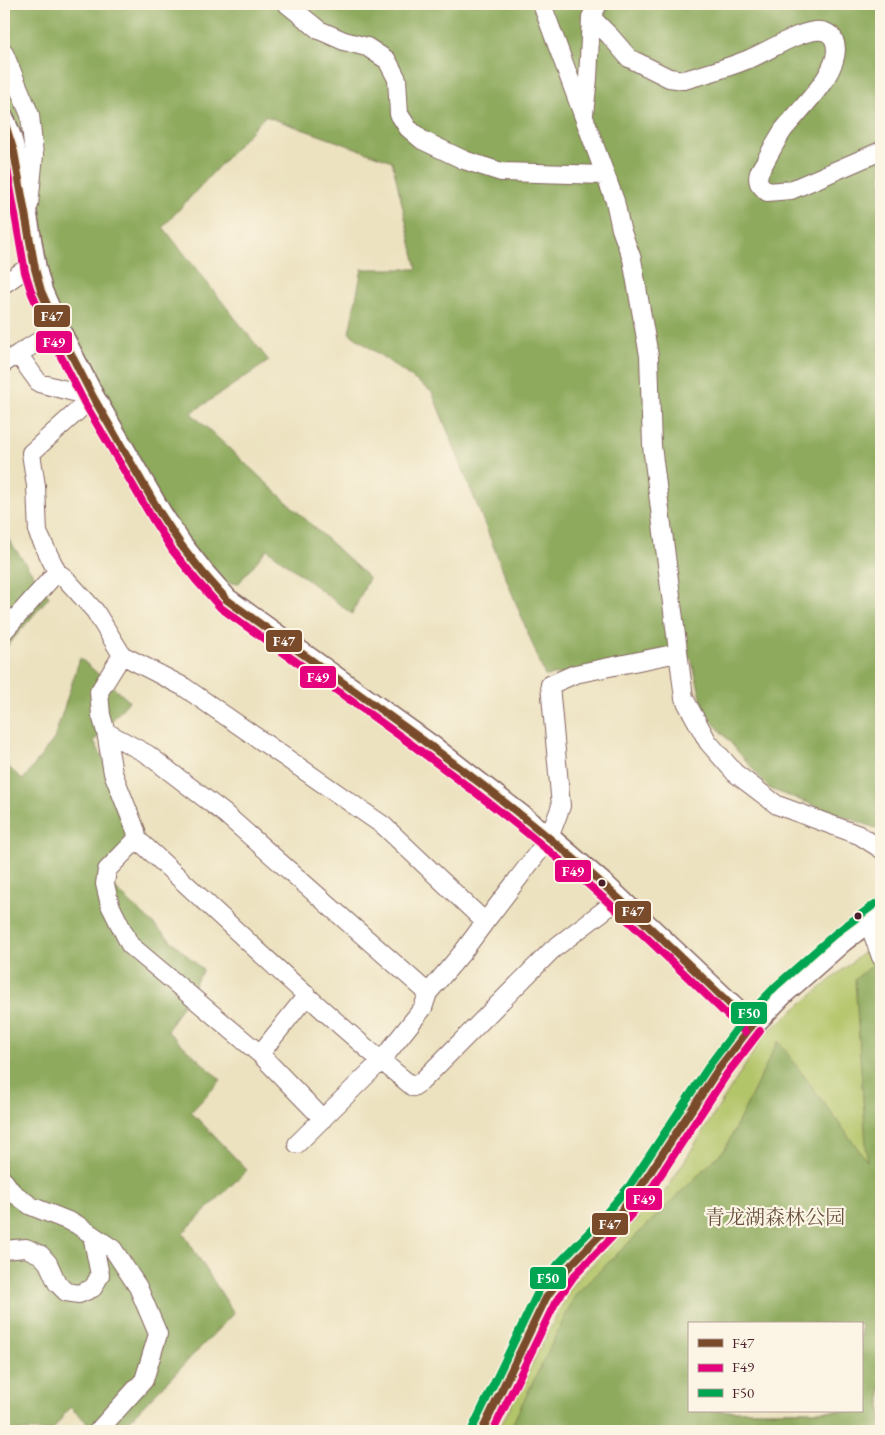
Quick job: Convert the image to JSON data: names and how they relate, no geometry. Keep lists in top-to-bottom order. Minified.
{"parks":["青龙湖森林公园"],"lines":["transit line F47","transit line F49","transit line F50"],"legend":["F47","F49","F50"]}
